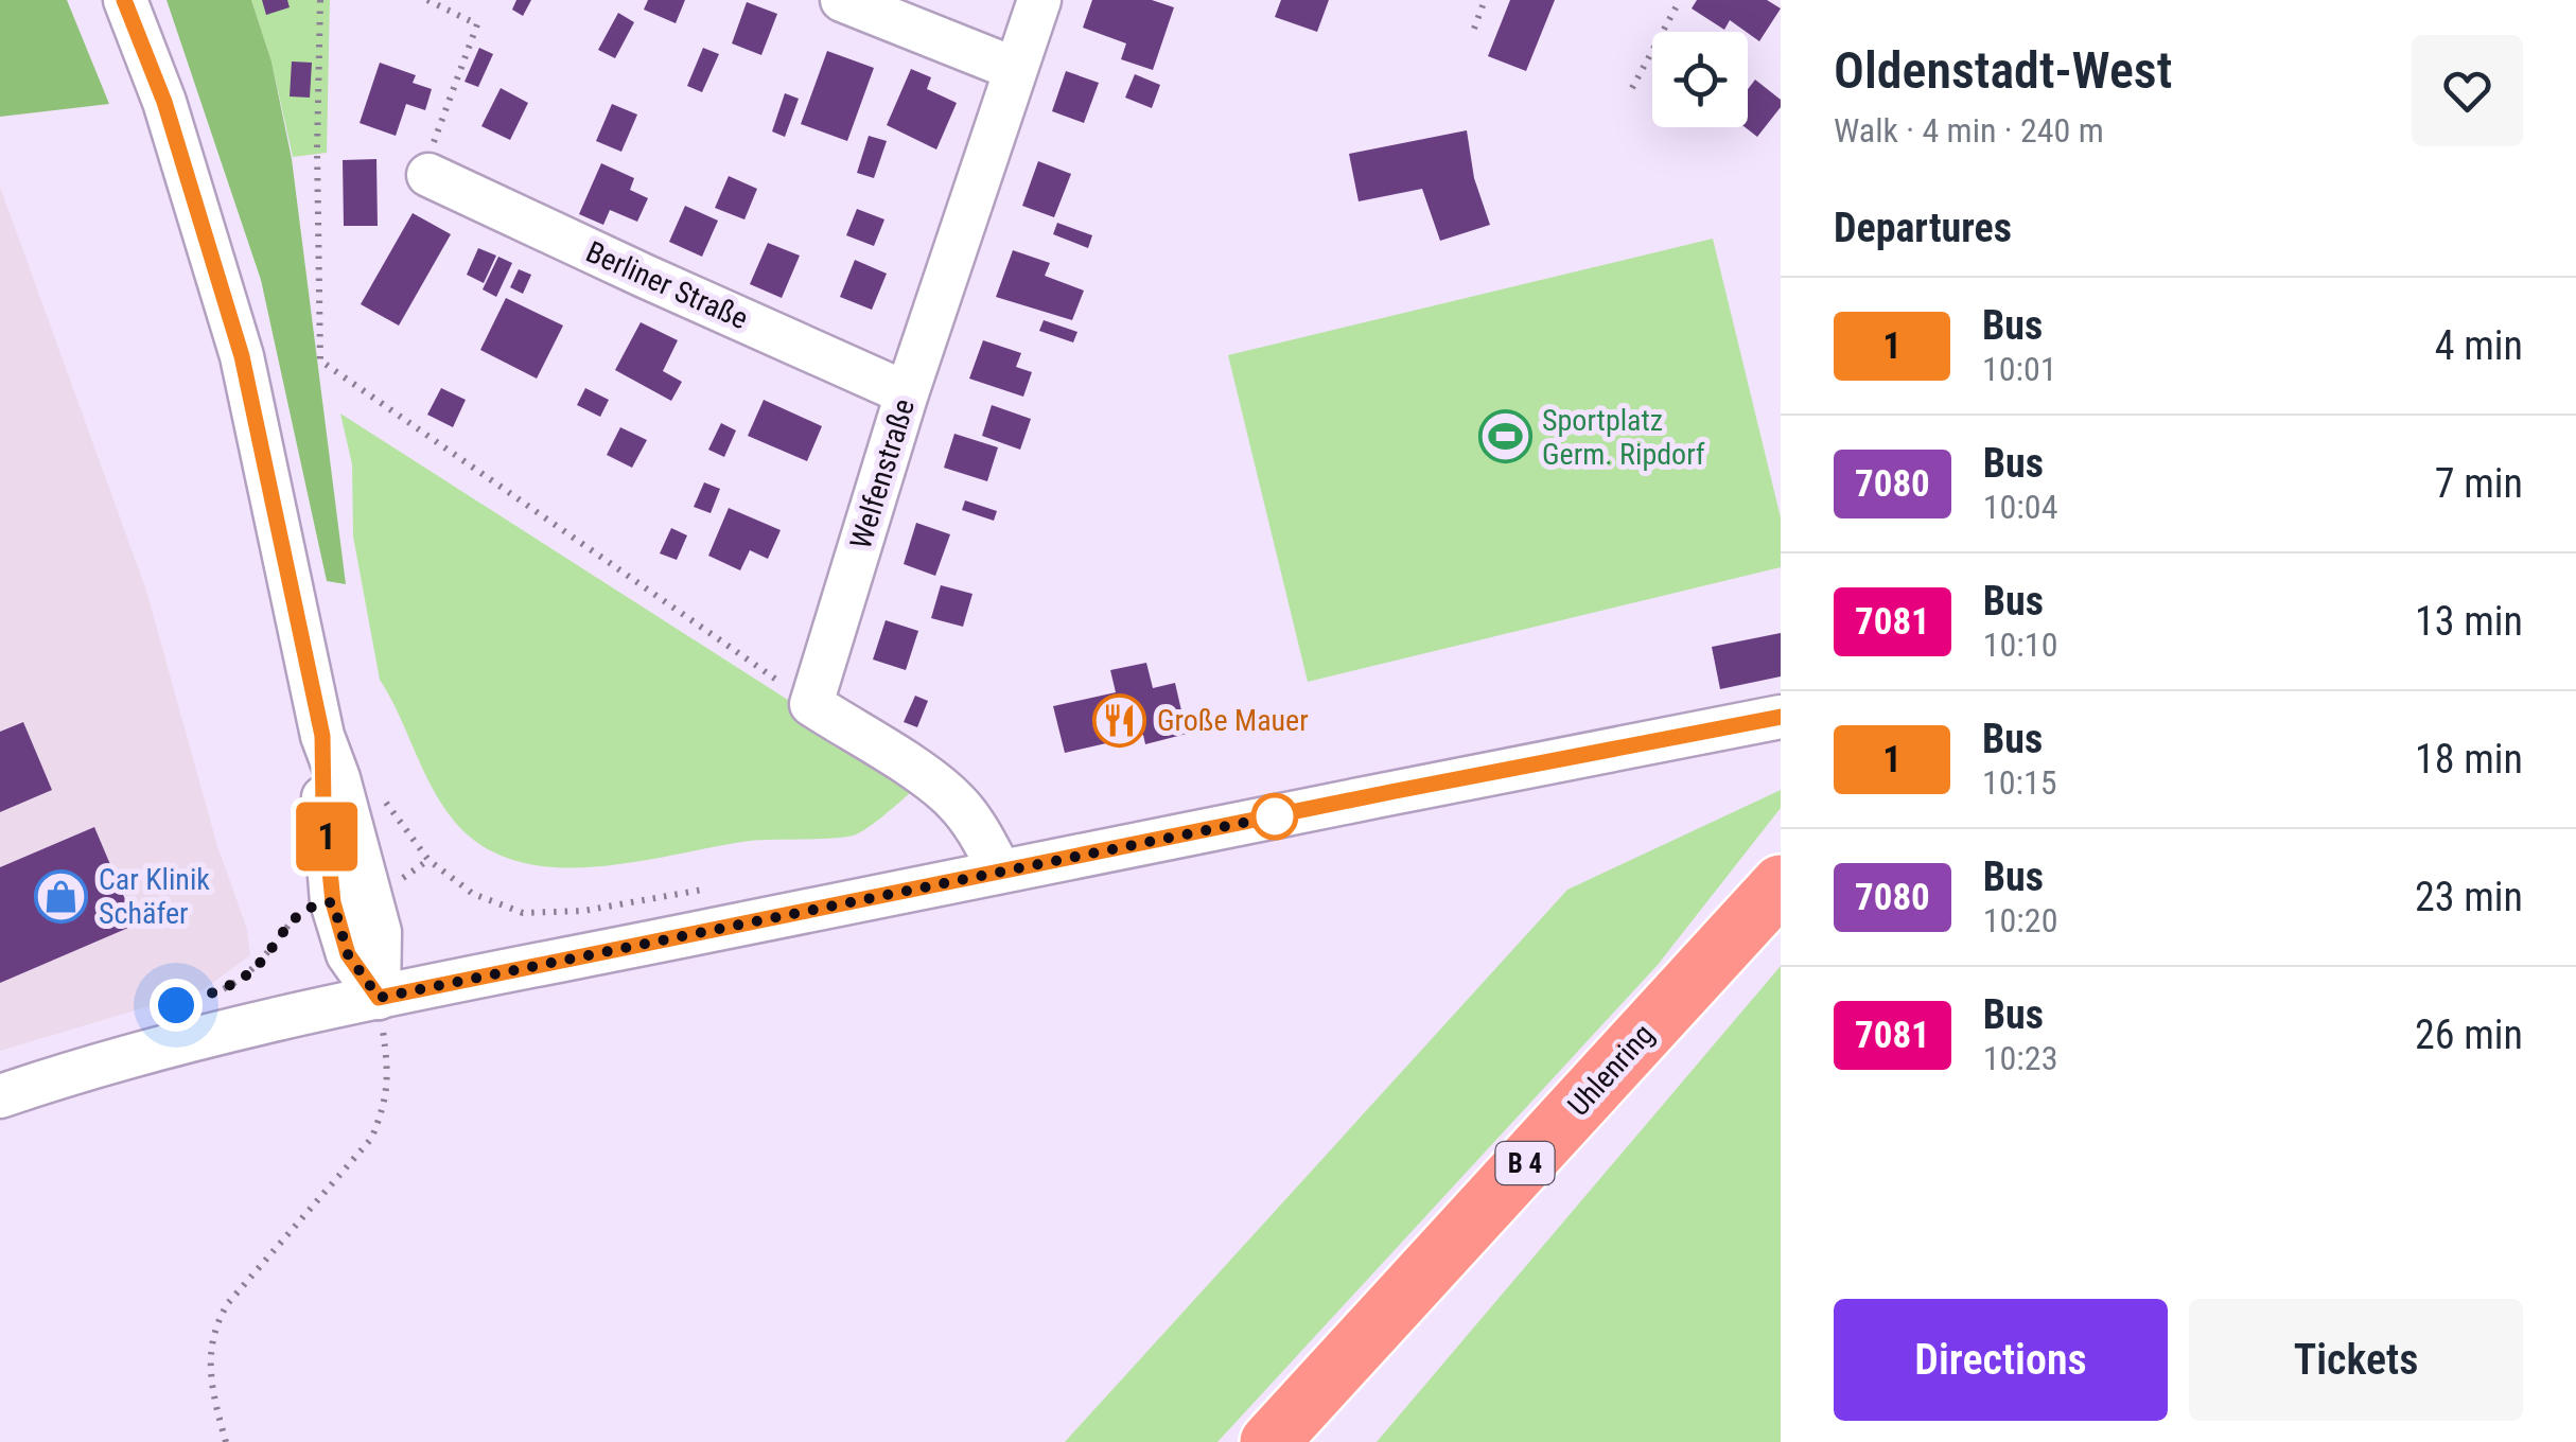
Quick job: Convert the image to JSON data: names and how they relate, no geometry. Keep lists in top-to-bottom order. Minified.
{"streets":{"highway":["Uhlenring","B 4"],"street":["Berliner Straße","Welfenstraße"]},"crossings":[["Berliner Straße","Welfenstraße"]],"places":{"sports":["Sportplatz Germ. Ripdorf"],"restaurant":["Große Mauer"],"shop":["Car Klinik Schäfer"]},"lines":["bus line 1"],"page":{"on_map":"1","heading":[["Oldenstadt-West","Walk · 4 min · 240 m"],"Departures"],"list":[{"mark":"1","name":"Bus","note":"10:01","value":"4 min"},{"mark":"7080","name":"Bus","note":"10:04","value":"7 min"},{"mark":"7081","name":"Bus","note":"10:10","value":"13 min"},{"mark":"1","name":"Bus","note":"10:15","value":"18 min"},{"mark":"7080","name":"Bus","note":"10:20","value":"23 min"},{"mark":"7081","name":"Bus","note":"10:23","value":"26 min"}],"buttons":["Directions","Tickets"]}}
